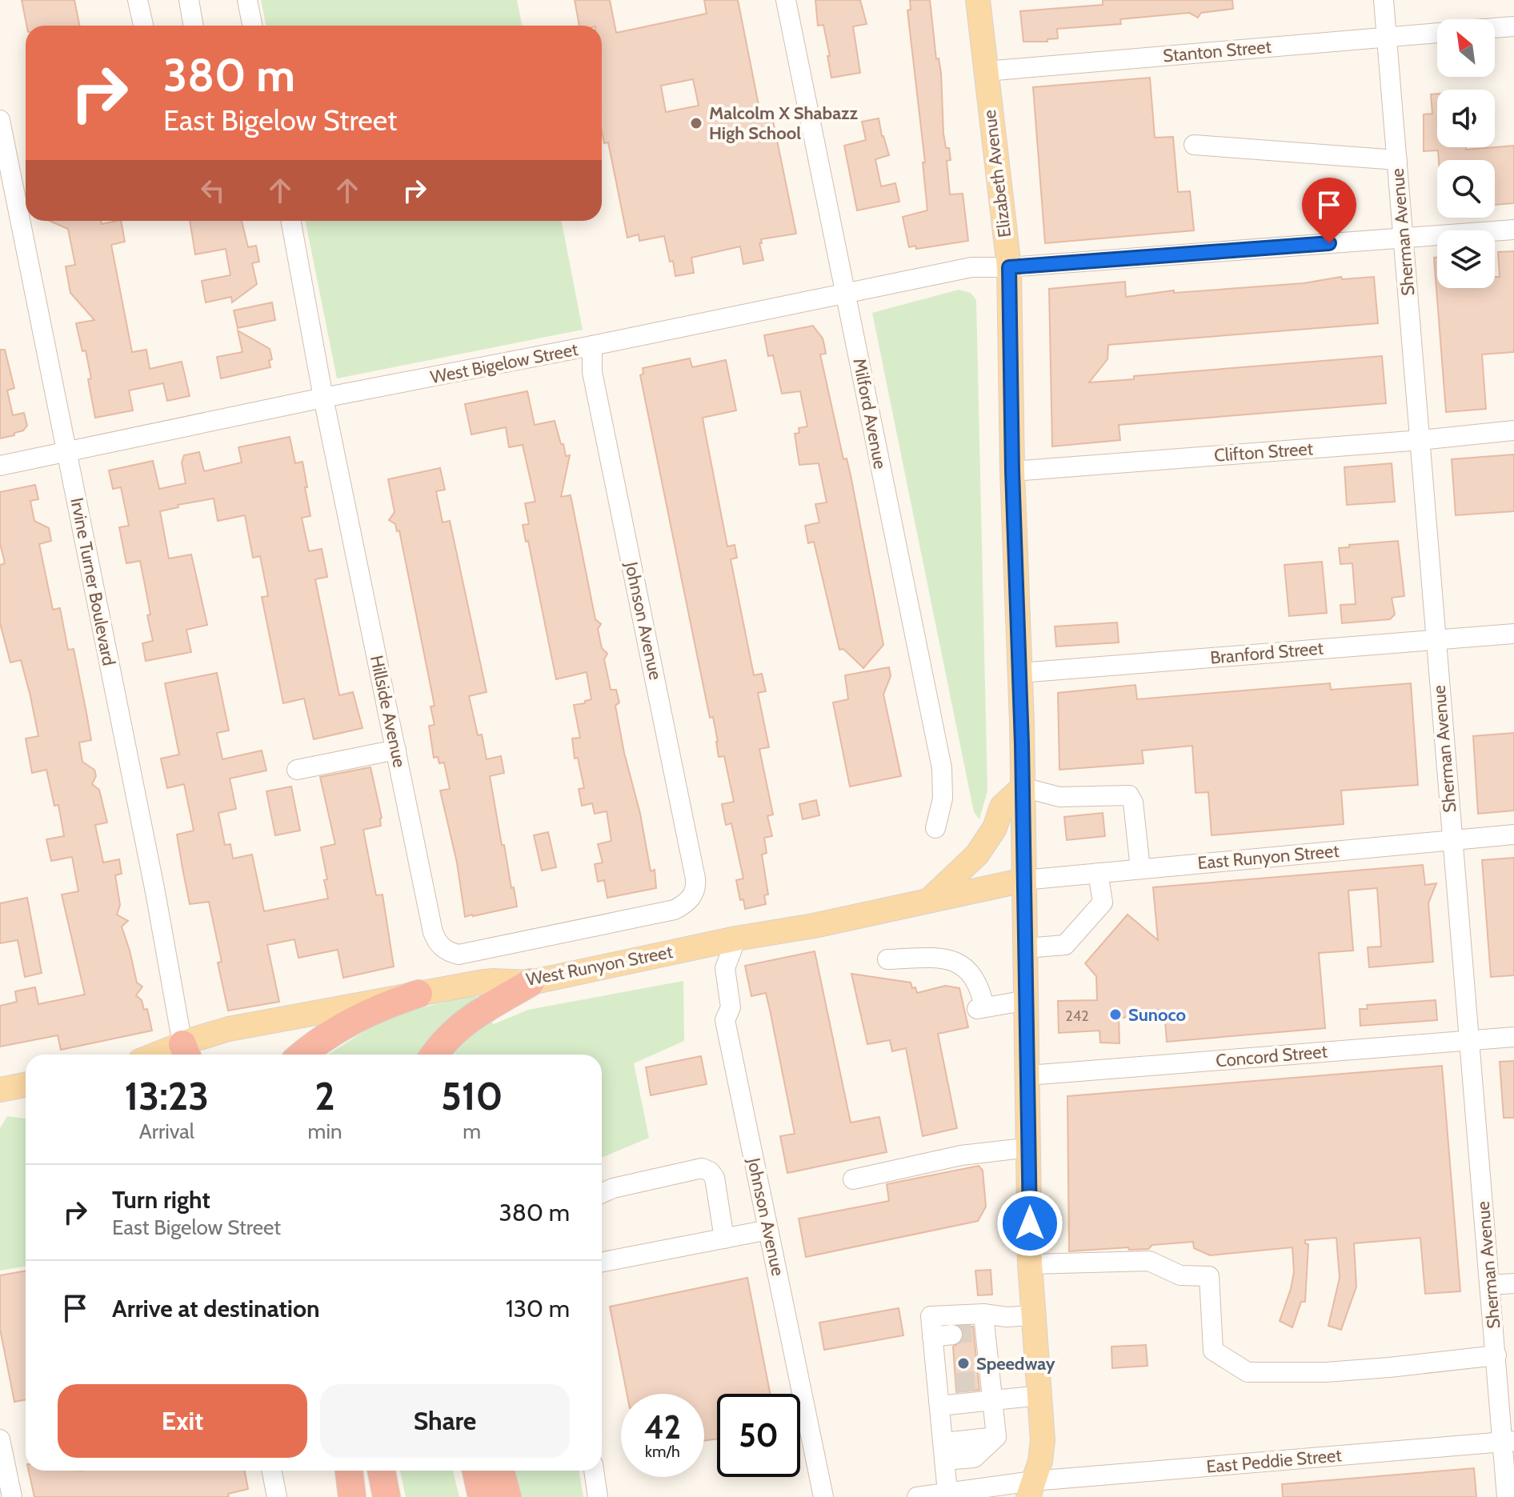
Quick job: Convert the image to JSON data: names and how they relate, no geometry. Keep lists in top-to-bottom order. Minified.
{"streets":{"main road":["Elizabeth Avenue","West Runyon Street"],"street":["Stanton Street","Sherman Avenue","West Bigelow Street","Milford Avenue","Clifton Street","Irvine Turner Boulevard","Johnson Avenue","Branford Street","Hillside Avenue","East Runyon Street","Concord Street","East Peddie Street"]},"crossings":[["Stanton Street","Elizabeth Avenue"],["Stanton Street","Sherman Avenue"],["Elizabeth Avenue","West Bigelow Street"],["Elizabeth Avenue","Clifton Street"],["Elizabeth Avenue","Branford Street"],["Elizabeth Avenue","East Runyon Street"],["Elizabeth Avenue","West Runyon Street"],["Elizabeth Avenue","Concord Street"],["Elizabeth Avenue","East Peddie Street"],["Sherman Avenue","West Bigelow Street"],["Sherman Avenue","Clifton Street"],["Sherman Avenue","Branford Street"],["Sherman Avenue","East Runyon Street"],["Sherman Avenue","Concord Street"],["Sherman Avenue","East Peddie Street"],["West Bigelow Street","Milford Avenue"],["West Bigelow Street","Irvine Turner Boulevard"],["West Bigelow Street","Johnson Avenue"],["West Bigelow Street","Hillside Avenue"],["Irvine Turner Boulevard","West Runyon Street"],["Johnson Avenue","Hillside Avenue"],["Johnson Avenue","West Runyon Street"],["East Runyon Street","West Runyon Street"]],"places":["Malcolm X Shabazz High School","Sunoco","Speedway"],"house_numbers":["242"],"north":"top left","page":{"turn":["380 m","East Bigelow Street"],"eta":["13:23","Arrival","2","min","510","m"],"list":[{"name":"Turn right","note":"East Bigelow Street","value":"380 m"},{"name":"Arrive at destination","value":"130 m"}],"buttons":["Exit","Share"],"speed":"42 km/h","limit":"50"}}
